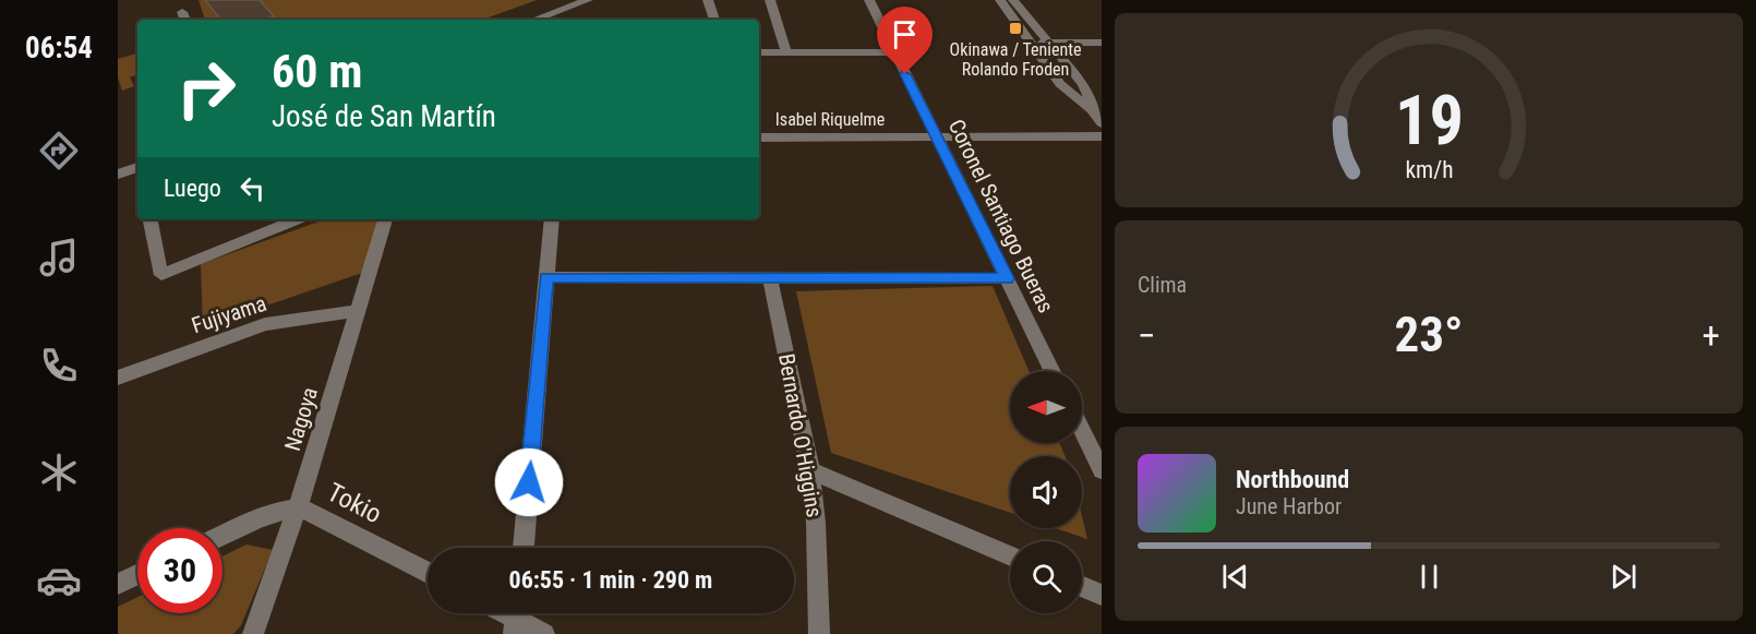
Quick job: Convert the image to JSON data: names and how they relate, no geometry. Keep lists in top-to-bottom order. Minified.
{"streets":{"street":["Isabel Riquelme","Coronel Santiago Bueras","Fujiyama","Nagoya","Bernardo O'Higgins","Tokio"]},"crossings":[["Isabel Riquelme","Coronel Santiago Bueras"],["Fujiyama","Nagoya"],["Nagoya","Tokio"]],"places":{"transit":["Okinawa / Teniente Rolando Froden"]},"north":"left","page":{"tabs":"06:54","turn":["60 m","José de San Martín"],"then":"Luego","tile":"Clima","heat":["−","23°","+"],"song":["Northbound","June Harbor"],"limit":"30","trip":"06:55 · 1 min · 290 m","gauge":["19","km/h"]}}
